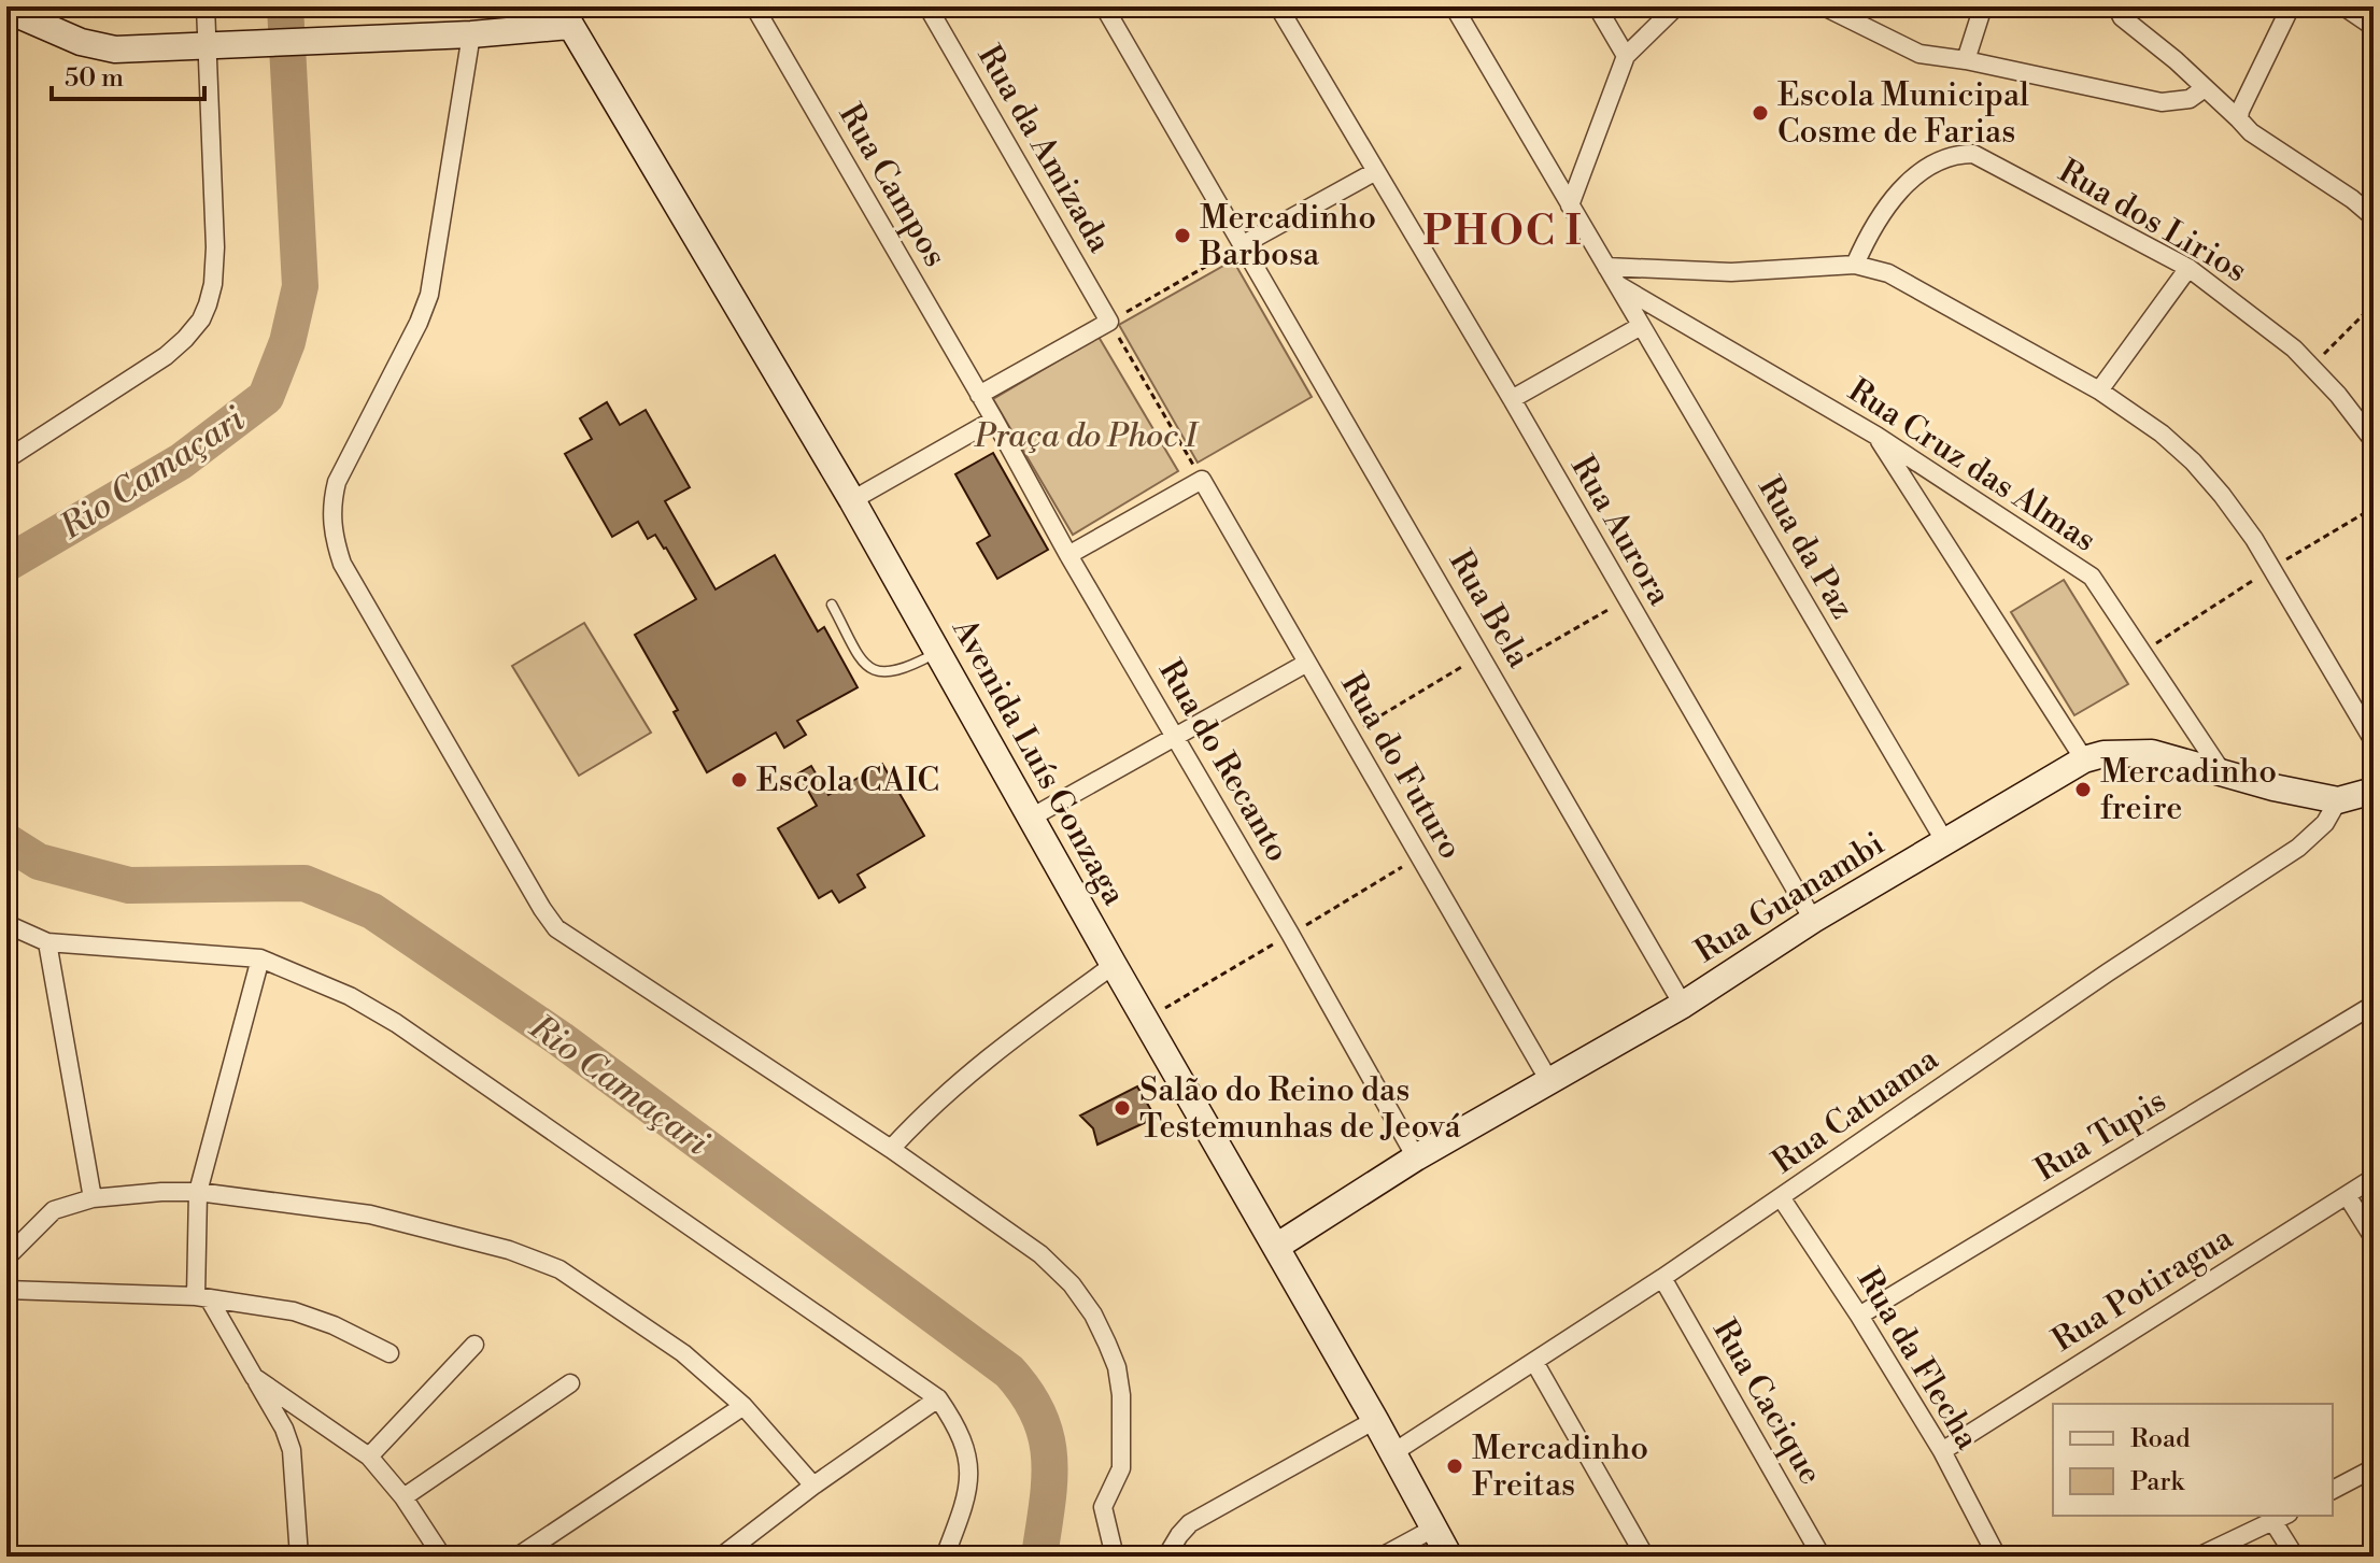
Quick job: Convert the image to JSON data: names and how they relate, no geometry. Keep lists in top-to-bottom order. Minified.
{"streets":{"street":["Rua da Amizada","Rua Campos","Rua dos Lirios","Rua Cruz das Almas","Rua Aurora","Rua da Paz","Rua Bela","Rua do Recanto","Avenida Luís Gonzaga","Rua do Futuro","Rua Guanambi","Rua Catuama","Rua Tupis","Rua Potiragua","Rua da Flecha","Rua Cacique"]},"crossings":[["Rua Campos","Rua do Recanto"],["Rua Cruz das Almas","Rua da Paz"],["Rua Cruz das Almas","Rua Guanambi"],["Rua Aurora","Rua Guanambi"],["Rua da Paz","Rua Guanambi"],["Rua Bela","Rua Guanambi"],["Rua do Recanto","Rua Guanambi"],["Avenida Luís Gonzaga","Rua Guanambi"],["Avenida Luís Gonzaga","Rua Catuama"],["Rua do Futuro","Rua Guanambi"],["Rua Guanambi","Rua Catuama"],["Rua Catuama","Rua da Flecha"],["Rua Catuama","Rua Cacique"],["Rua Tupis","Rua da Flecha"],["Rua Potiragua","Rua da Flecha"]],"districts":["PHOC I"],"water":["Rio Camaçari"],"parks":["Praça do Phoc I"],"places":["Escola Municipal Cosme de Farias","Mercadinho Barbosa","Escola CAIC","Mercadinho freire","Salão do Reino das Testemunhas de Jeová","Mercadinho Freitas"],"legend":["Road","Park"],"scale_bar":"50 m"}
